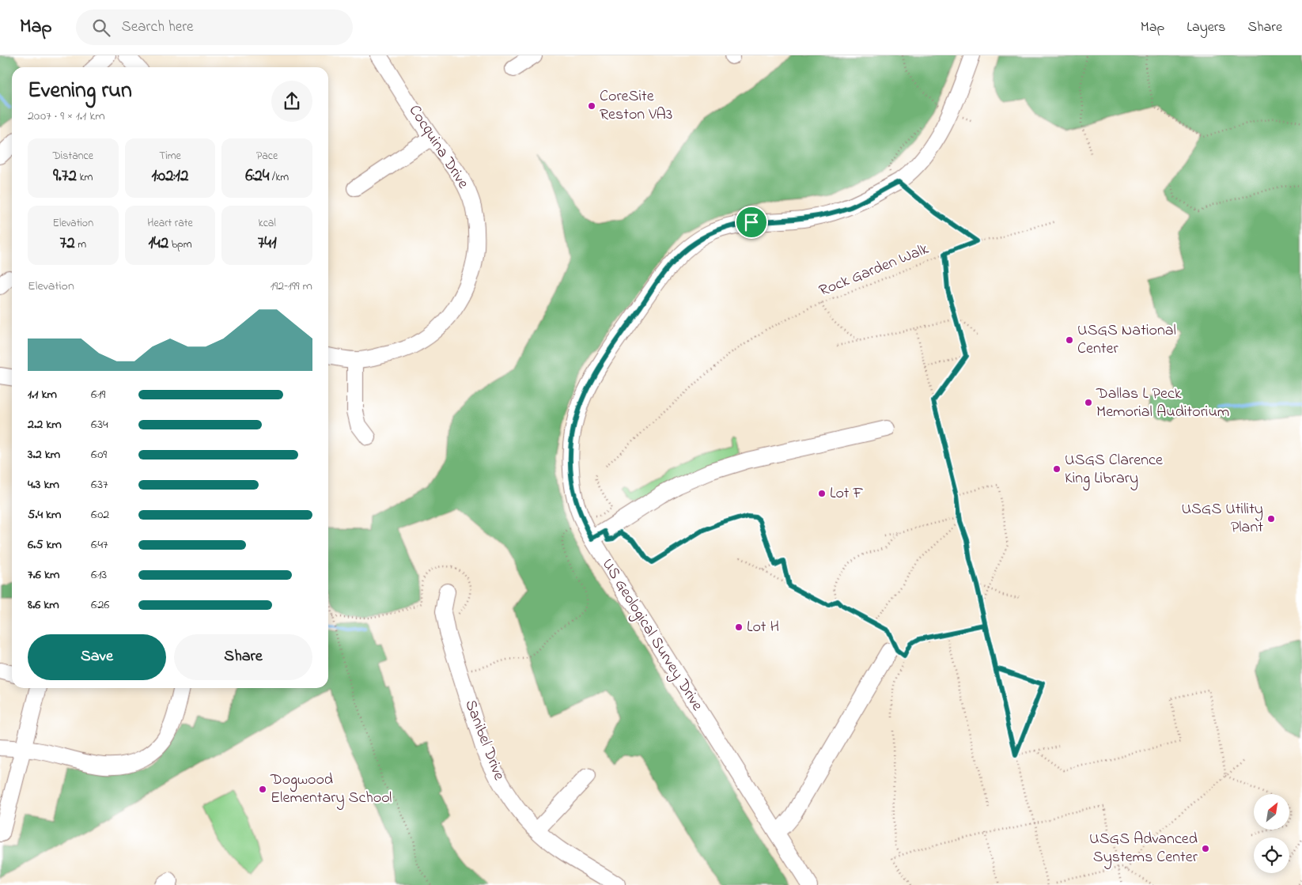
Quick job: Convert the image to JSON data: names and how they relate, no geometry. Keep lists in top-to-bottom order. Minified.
{"streets":{"street":["Cocquina Drive","US Geological Survey Drive","Sanibel Drive"],"path":["Rock Garden Walk"]},"places":["CoreSite Reston VA3","USGS National Center","Dallas L Peck Memorial Auditorium","USGS Clarence King Library","Lot F","USGS Utility Plant","Lot H","Dogwood Elementary School","USGS Advanced Systems Center"],"north":"top right","page":{"header":"Map","search":"Search here","nav":["Map","Layers","Share"],"heading":["Evening run","20:07 · 9 × 1.1 km"],"stats":[["Distance","9.72 km"],["Time","1:02:12"],["Pace","6:24 /km"],["Elevation","72 m"],["Heart rate","142 bpm"],["kcal","741"]],"chart":["Elevation","192–199 m"],"list":[{"name":"1.1 km","note":"6:19"},{"name":"2.2 km","note":"6:34"},{"name":"3.2 km","note":"6:09"},{"name":"4.3 km","note":"6:37"},{"name":"5.4 km","note":"6:02"},{"name":"6.5 km","note":"6:47"},{"name":"7.6 km","note":"6:13"},{"name":"8.6 km","note":"6:26"}],"buttons":["Save","Share"]}}
